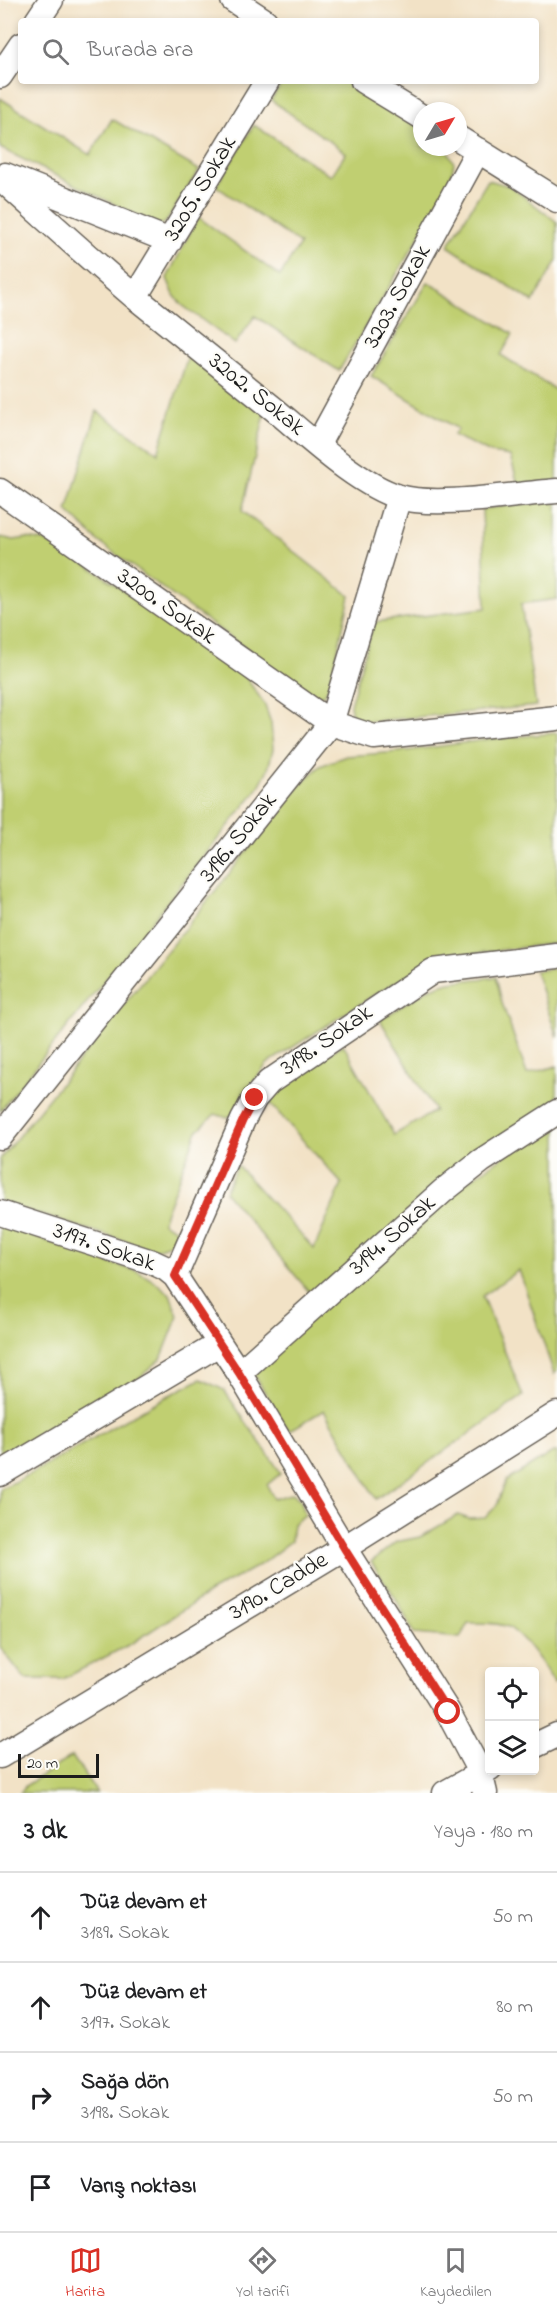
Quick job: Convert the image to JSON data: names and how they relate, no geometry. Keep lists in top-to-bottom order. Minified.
{"streets":{"street":["3205. Sokak","3203. Sokak","3202. Sokak","3200. Sokak","3196. Sokak","3198. Sokak","3194. Sokak","3197. Sokak","3190. Cadde"]},"crossings":[["3205. Sokak","3202. Sokak"],["3203. Sokak","3202. Sokak"],["3202. Sokak","3196. Sokak"],["3200. Sokak","3196. Sokak"],["3198. Sokak","3197. Sokak"],["3194. Sokak","3197. Sokak"],["3197. Sokak","3190. Cadde"]],"scale_bar":"20 m","north":"top right","page":{"search":"Burada ara","scale":"20 m","heading":["3 dk","Yaya · 180 m"],"list":[["Düz devam et","3189. Sokak","50 m"],["Düz devam et","3197. Sokak","80 m"],["Sağa dön","3198. Sokak","50 m"],"Varış noktası"],"nav":["Harita","Yol tarifi","Kaydedilen"]}}
